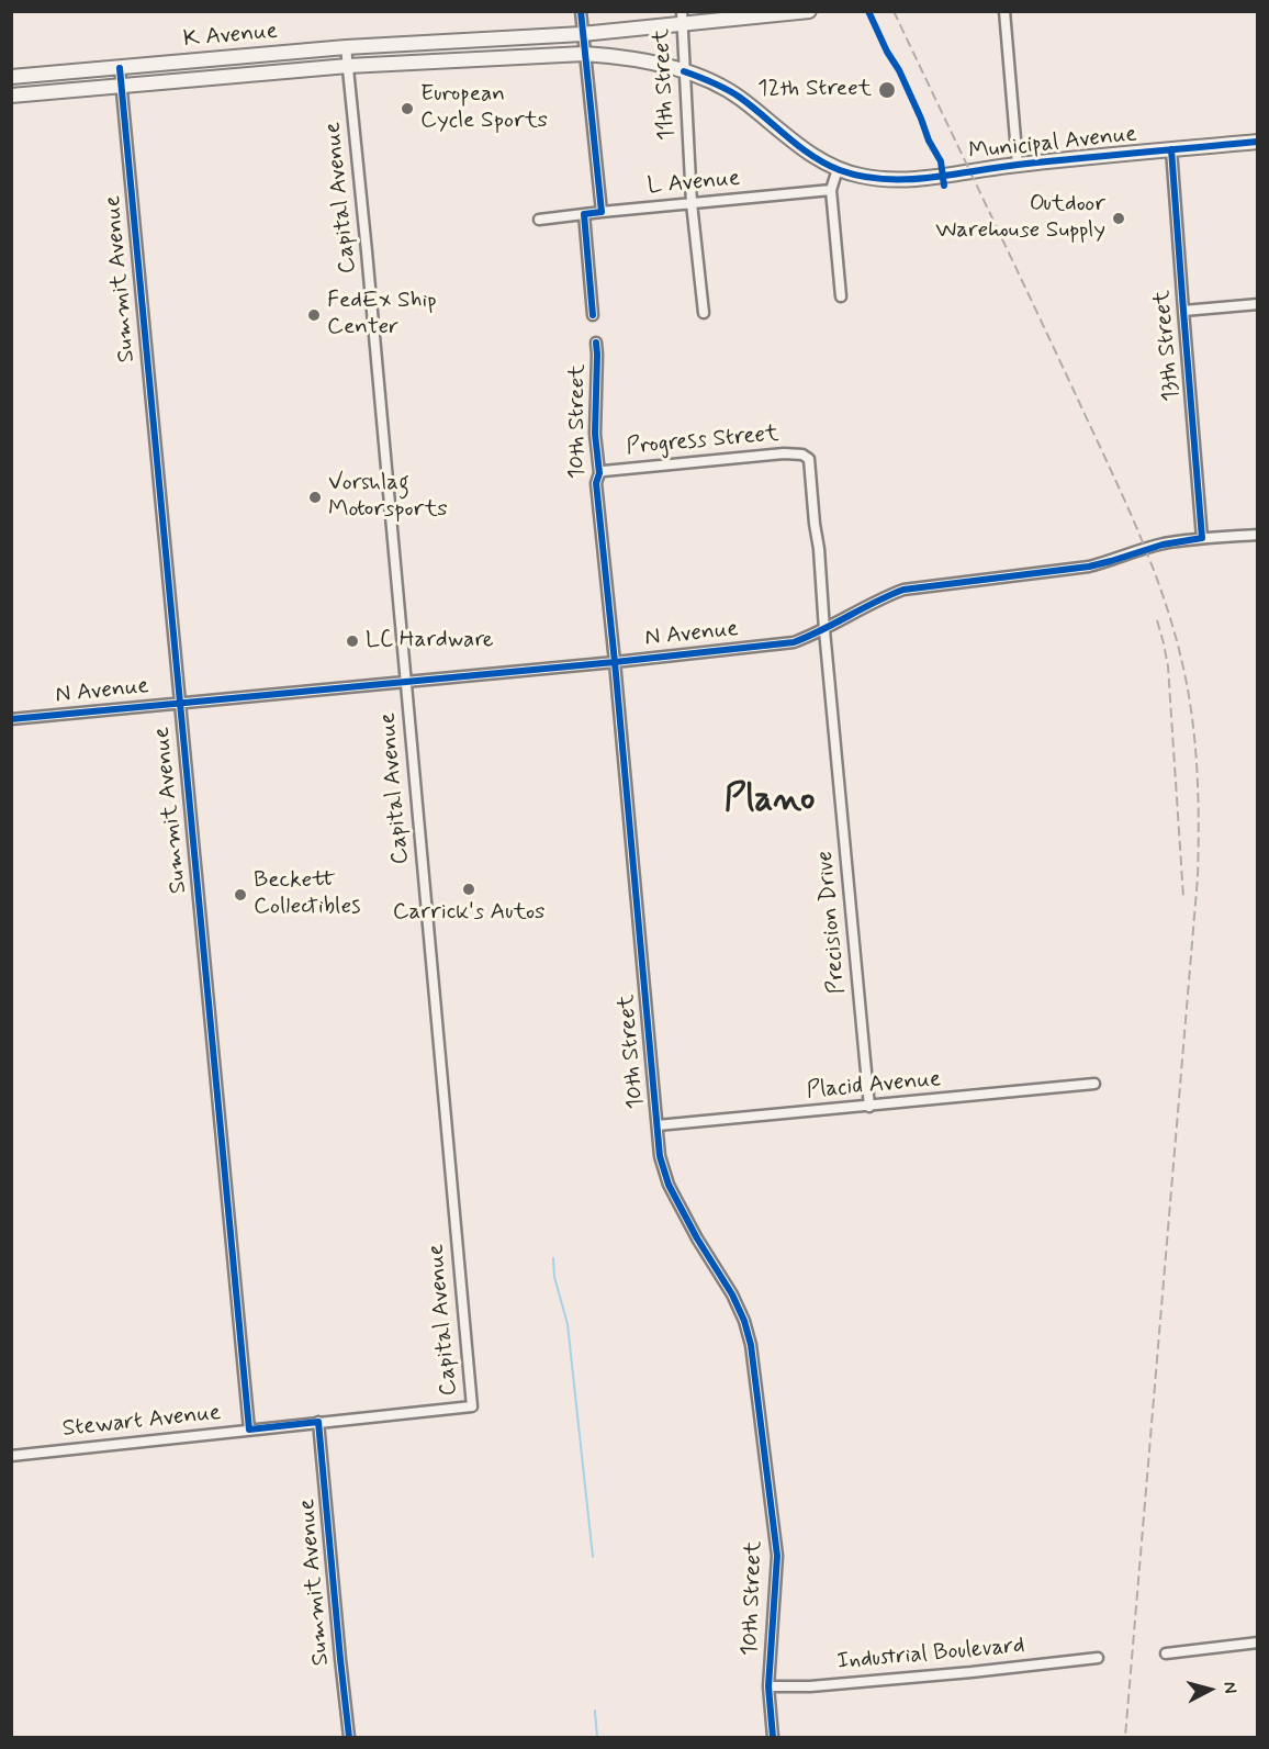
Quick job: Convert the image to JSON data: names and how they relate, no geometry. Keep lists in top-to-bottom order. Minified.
{"streets":{"main road":["K Avenue","Municipal Avenue"],"street":["11th Street","L Avenue","Capital Avenue","Summit Avenue","13th Street","10th Street","Progress Street","N Avenue","Precision Drive","Placid Avenue","Stewart Avenue","Industrial Boulevard"]},"crossings":[["K Avenue","11th Street"],["K Avenue","Municipal Avenue"],["K Avenue","Capital Avenue"],["K Avenue","Summit Avenue"],["11th Street","Municipal Avenue"],["11th Street","L Avenue"],["Municipal Avenue","13th Street"],["Capital Avenue","N Avenue"],["Capital Avenue","Stewart Avenue"],["Summit Avenue","N Avenue"],["Summit Avenue","Stewart Avenue"],["13th Street","N Avenue"],["10th Street","Progress Street"],["10th Street","N Avenue"],["10th Street","Placid Avenue"],["10th Street","Industrial Boulevard"],["Progress Street","Precision Drive"],["N Avenue","Precision Drive"],["Precision Drive","Placid Avenue"]],"districts":["Plano"],"places":["12th Street","European Cycle Sports","Outdoor Warehouse Supply","FedEx Ship Center","Vorshlag Motorsports","LC Hardware","Carrick's Autos","Beckett Collectibles"],"north":"right"}
